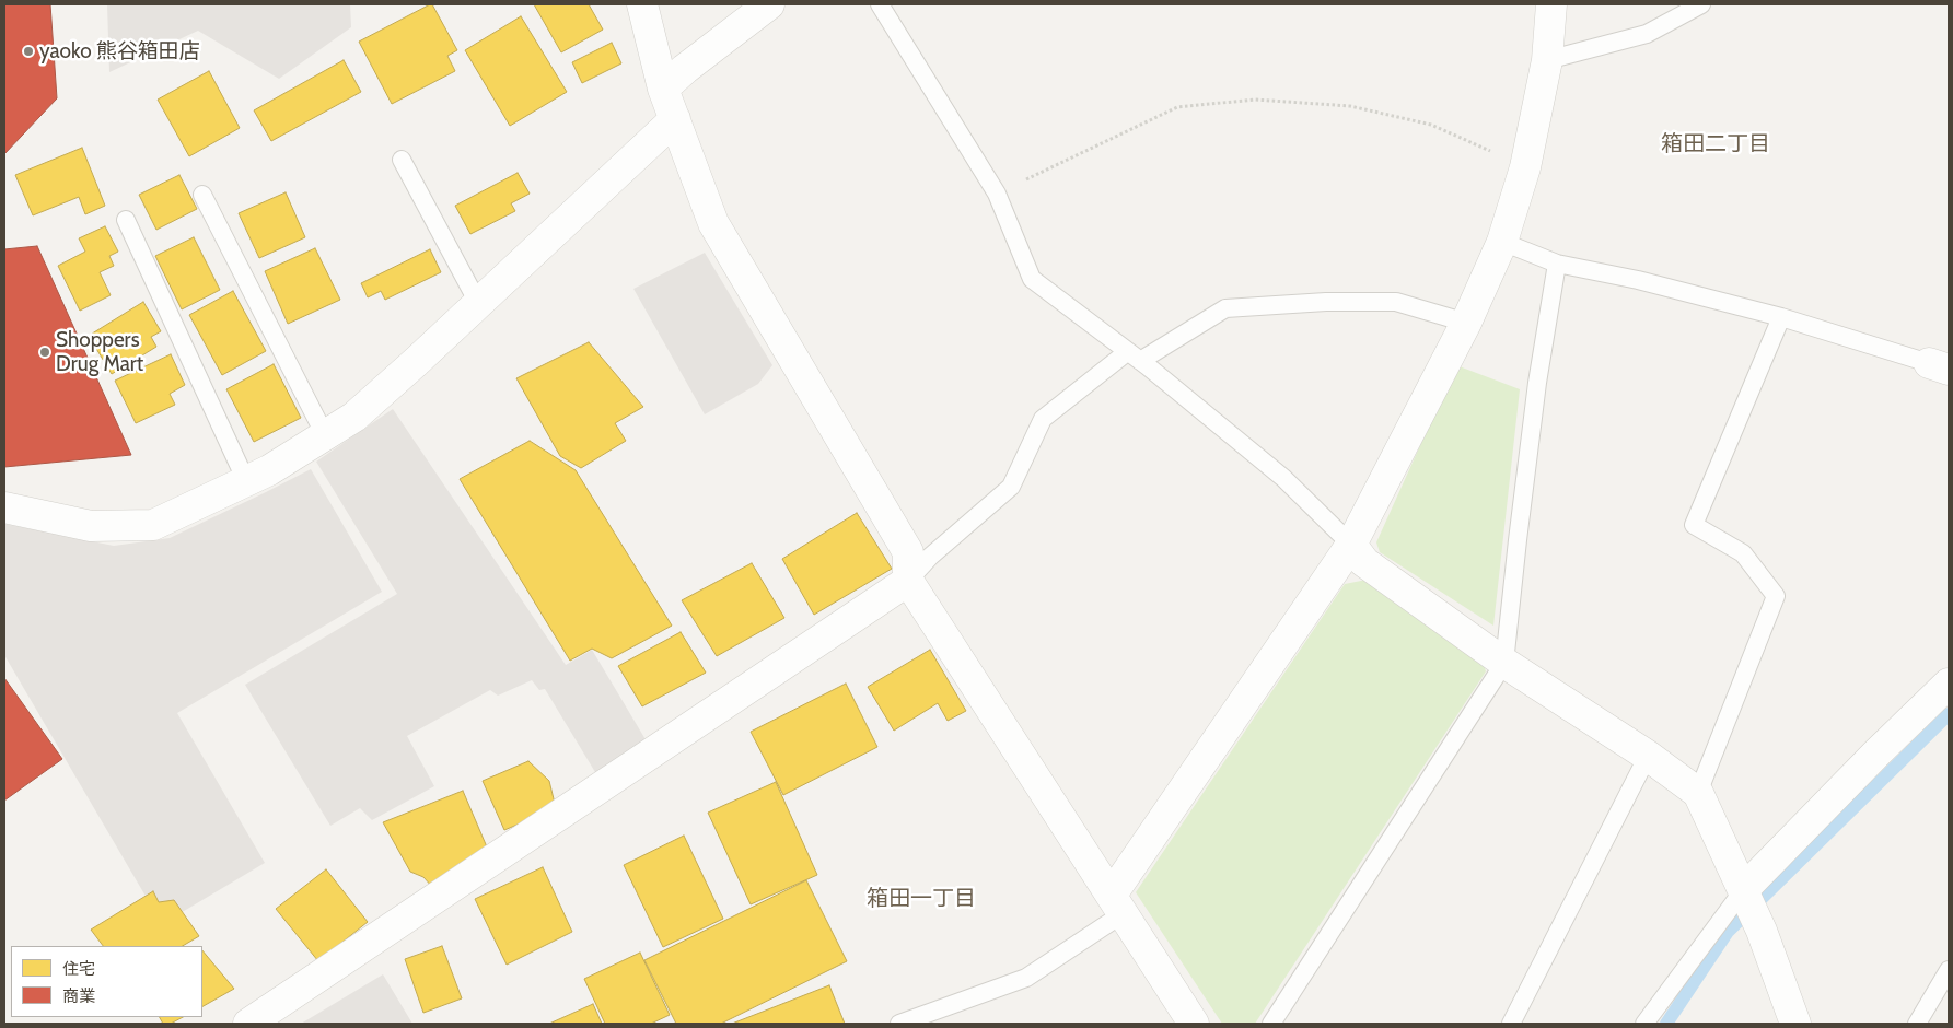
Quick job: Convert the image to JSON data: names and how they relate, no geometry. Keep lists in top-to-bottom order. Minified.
{"districts":["箱田二丁目","箱田一丁目"],"places":["yaoko 熊谷箱田店","Shoppers Drug Mart"],"legend":["住宅","商業"]}
